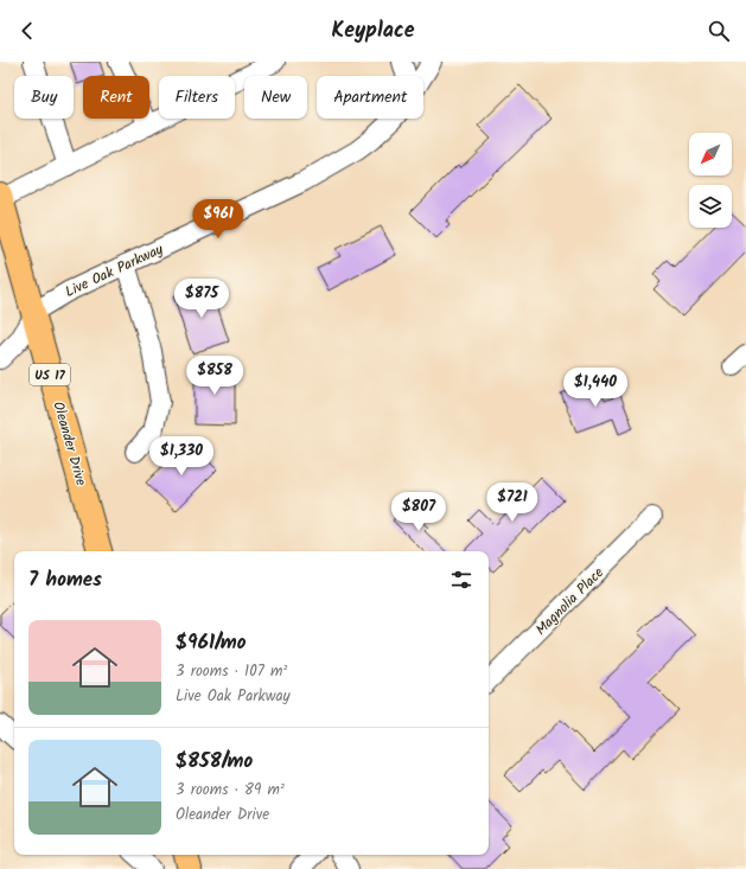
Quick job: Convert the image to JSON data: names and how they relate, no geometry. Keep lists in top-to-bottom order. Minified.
{"streets":{"main road":["US 17","Oleander Drive"],"street":["Live Oak Parkway","Magnolia Place"]},"crossings":[["Live Oak Parkway","Oleander Drive"]],"north":"bottom left","page":{"header":"Keyplace","chip":["Buy","Rent","Filters","New","Apartment"],"price":["$961","$875","$858","$1,440","$1,330","$721","$807"],"heading":"7 homes","list":[{"name":"$961/mo","note":"3 rooms · 107 m² · Live Oak Parkway"},{"name":"$858/mo","note":"3 rooms · 89 m² · Oleander Drive"}]}}
